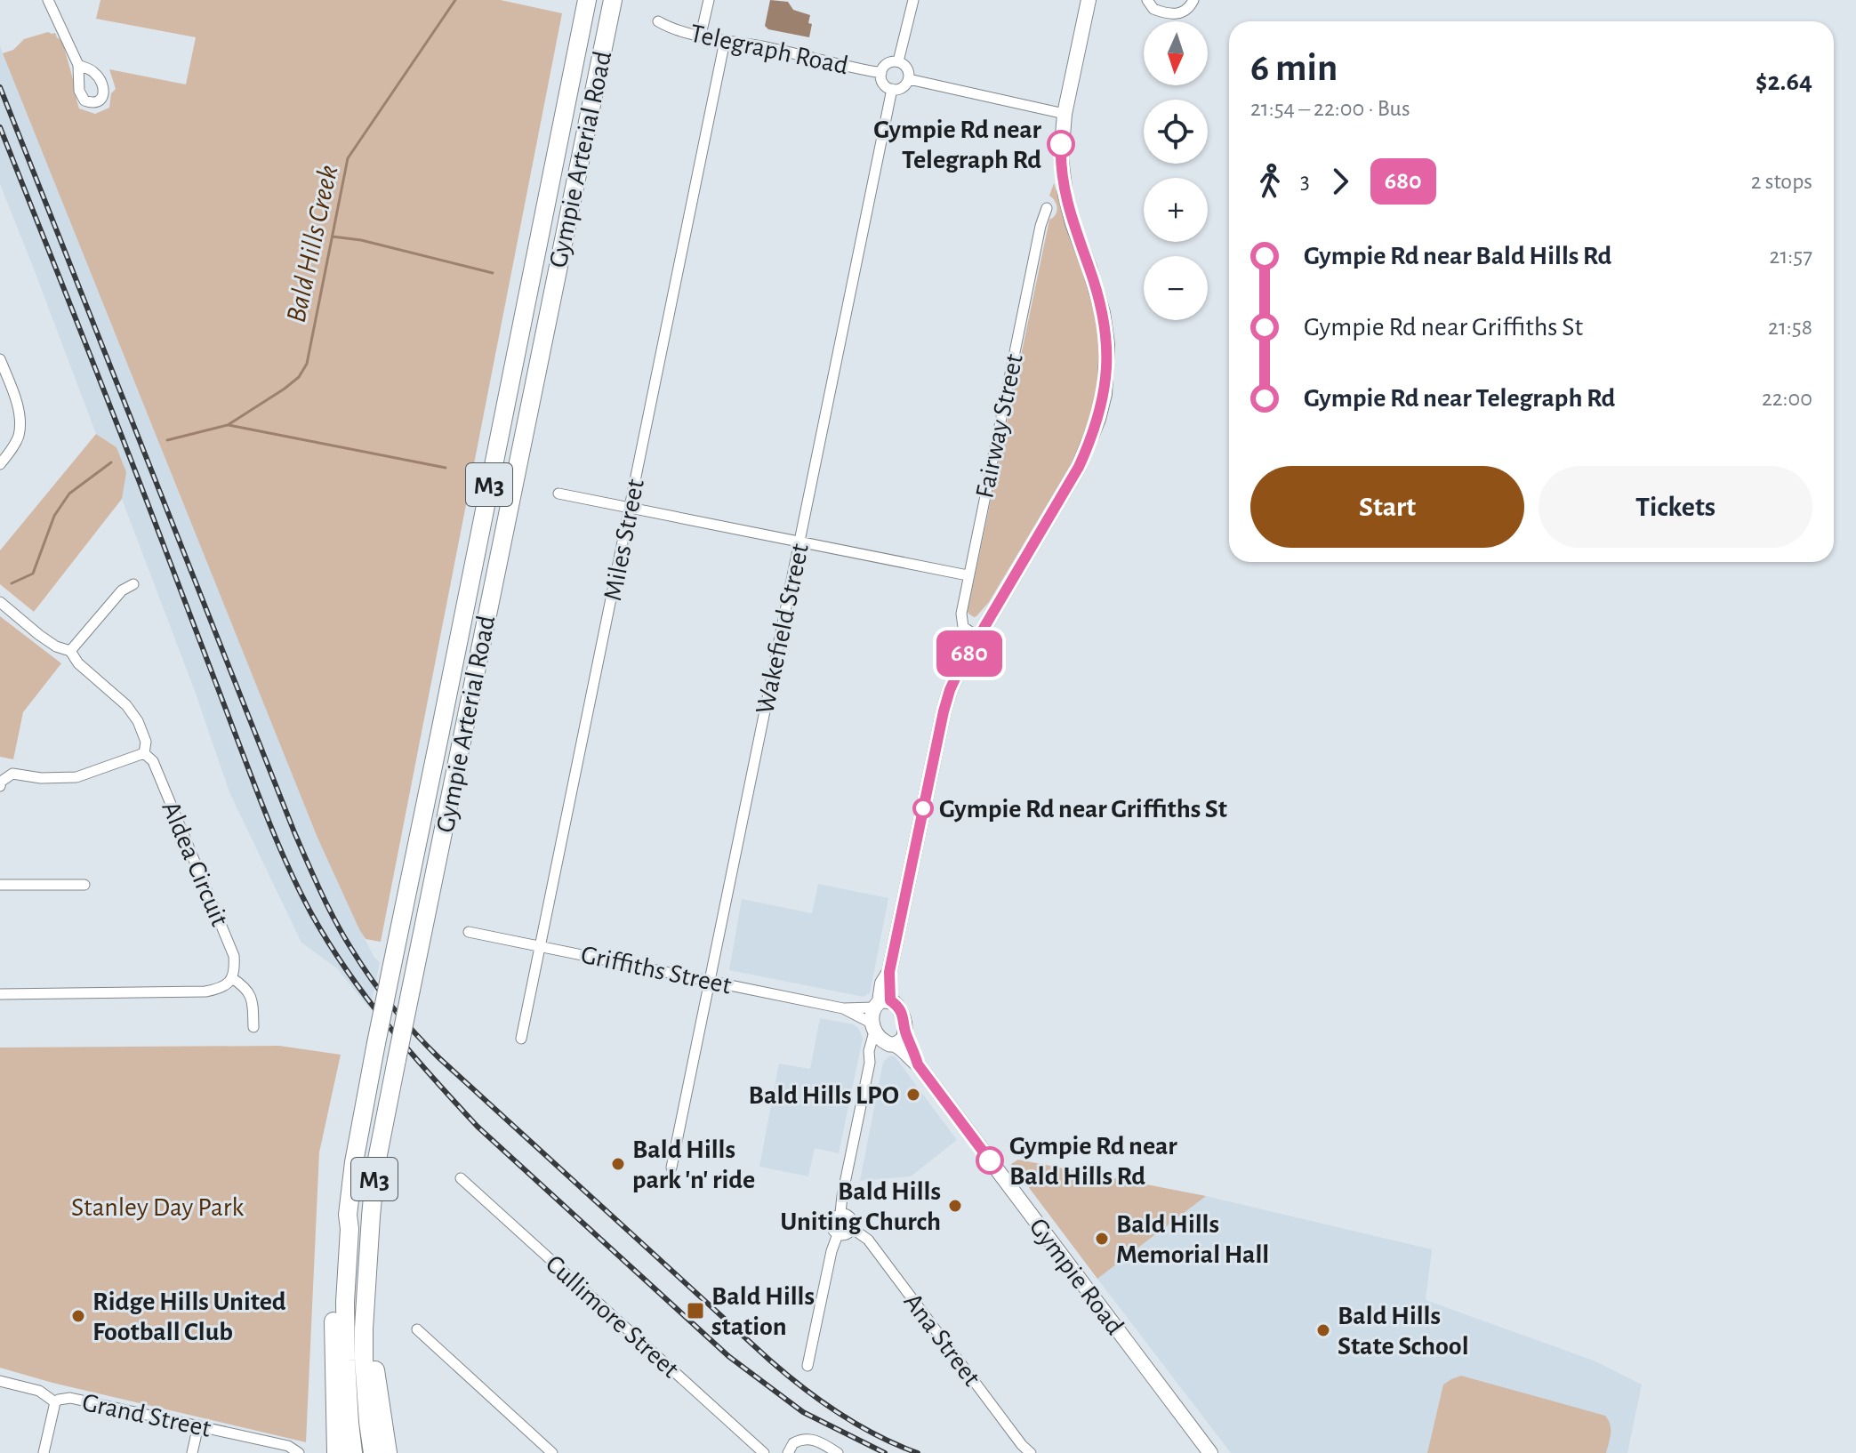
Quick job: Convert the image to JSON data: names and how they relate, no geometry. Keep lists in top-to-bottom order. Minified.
{"streets":{"highway":["Gympie Arterial Road","M3"],"main road":["Gympie Road"],"street":["Telegraph Road","Fairway Street","Miles Street","Wakefield Street","Aldea Circuit","Griffiths Street","Cullimore Street","Ana Street","Grand Street"]},"crossings":[["Telegraph Road","Miles Street"],["Telegraph Road","Wakefield Street"],["Miles Street","Griffiths Street"],["Wakefield Street","Griffiths Street"],["Griffiths Street","Gympie Road"]],"water":["Bald Hills Creek"],"parks":["Stanley Day Park"],"places":{"other":["Gympie Rd near Telegraph Rd","Gympie Rd near Griffiths St","Bald Hills LPO","Gympie Rd near Bald Hills Rd","Bald Hills park 'n' ride","Bald Hills Uniting Church","Bald Hills Memorial Hall","Ridge Hills United Football Club","Bald Hills State School"],"transit":["Bald Hills station"]},"lines":["bus line 680"],"north":"bottom","page":{"on_map":"680","map_buttons":["+","−"],"heading":["6 min","21:54 – 22:00 · Bus","$2.64"],"legs":["3","680","2 stops"],"list":[{"name":"Gympie Rd near Bald Hills Rd","value":"21:57"},{"name":"Gympie Rd near Griffiths St","value":"21:58"},{"name":"Gympie Rd near Telegraph Rd","value":"22:00"}],"buttons":["Start","Tickets"]}}
